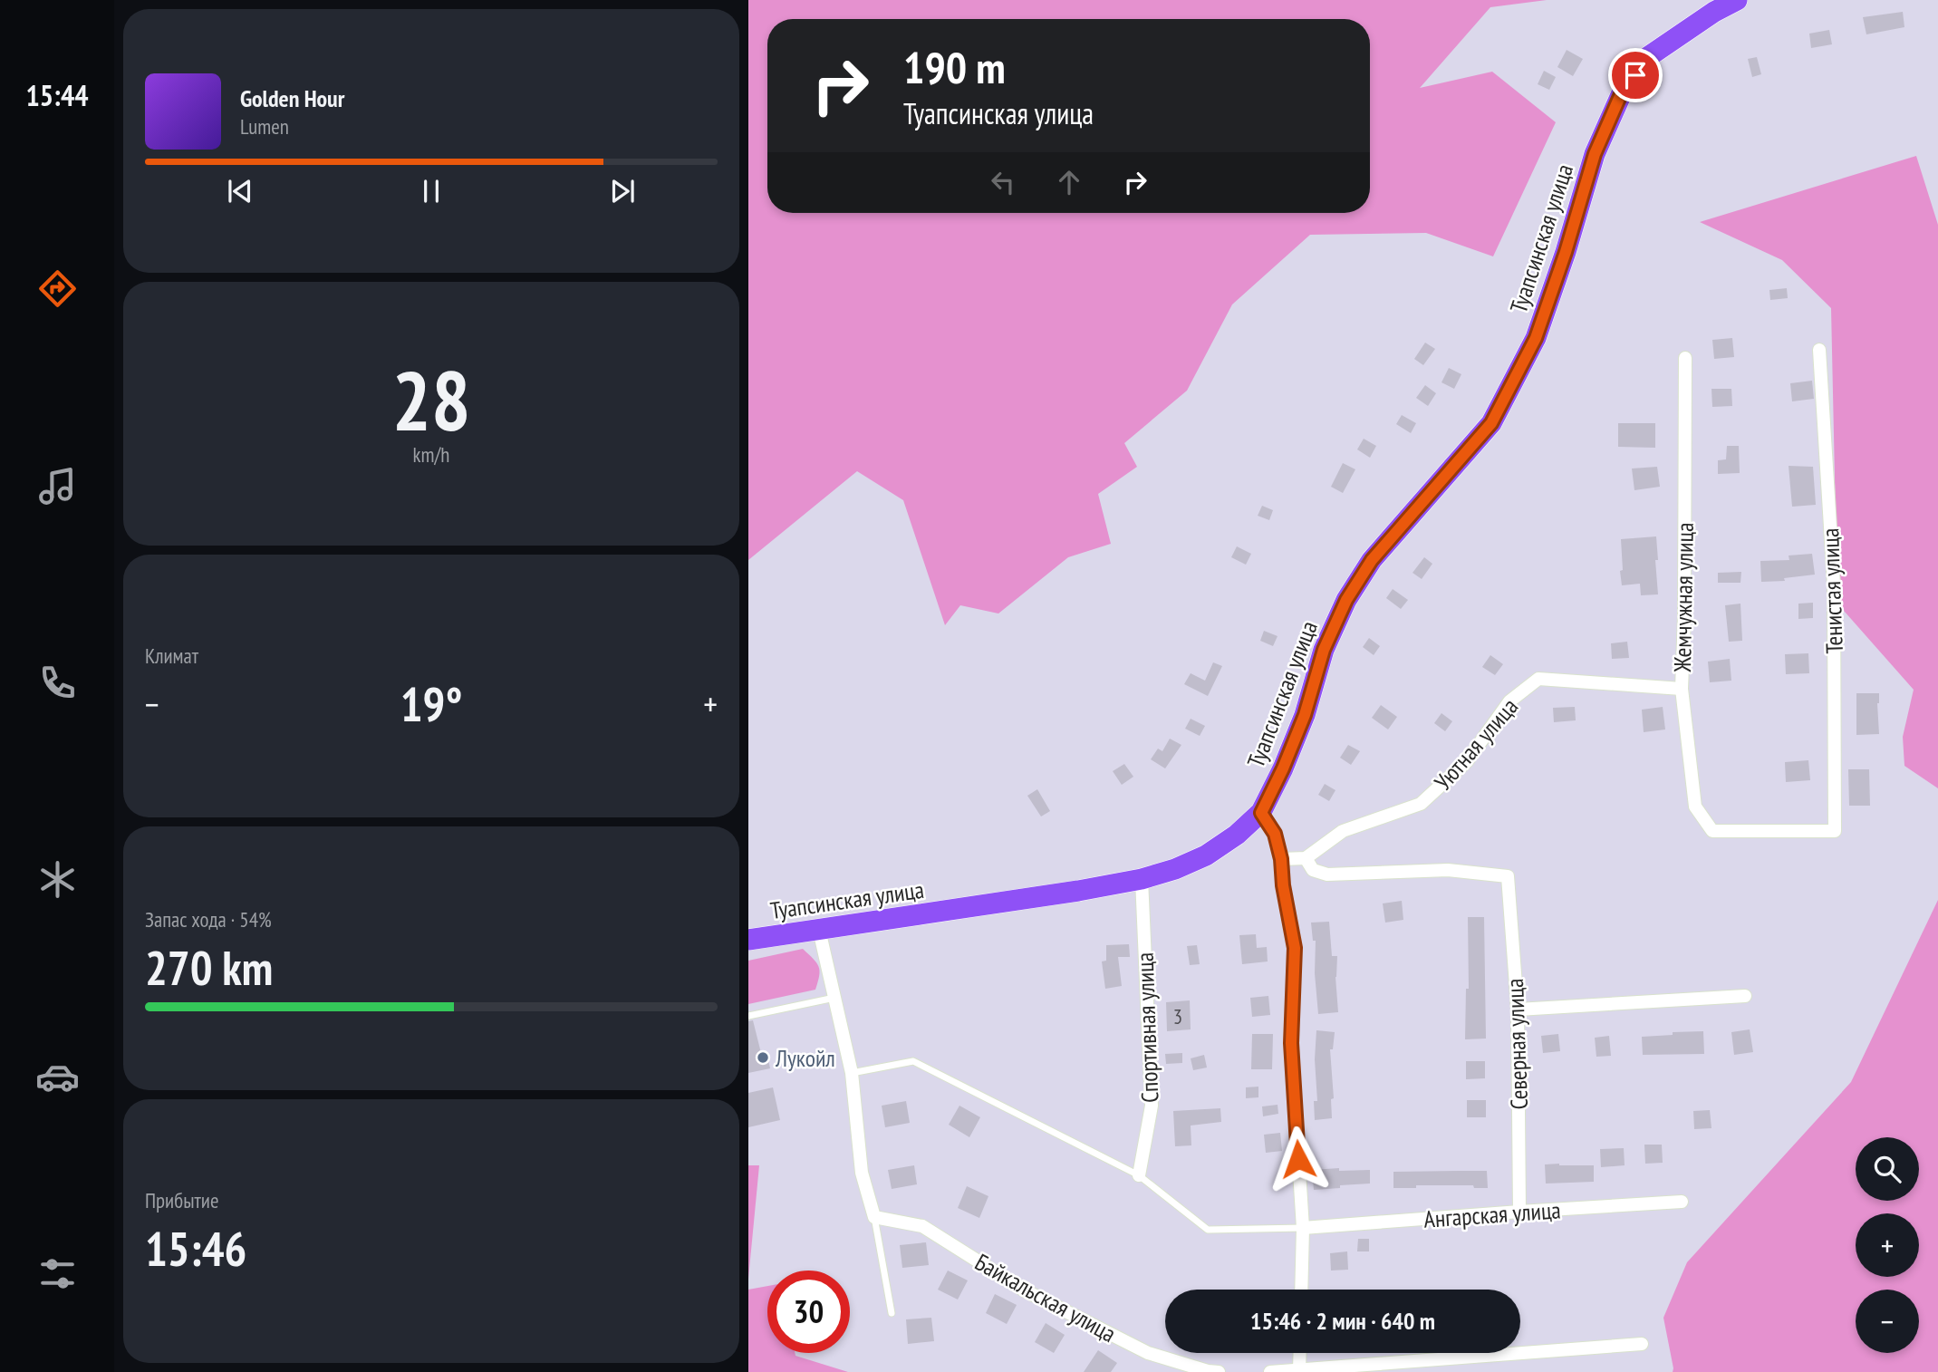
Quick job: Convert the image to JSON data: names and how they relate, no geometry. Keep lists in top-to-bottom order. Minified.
{"streets":{"main road":["Туапсинская улица"],"street":["Тенистая улица","Жемчужная улица","Уютная улица","Спортивная улица","Северная улица","Ангарская улица","Байкальская улица"]},"crossings":[["Туапсинская улица","Спортивная улица"],["Тенистая улица","Жемчужная улица"],["Жемчужная улица","Уютная улица"],["Уютная улица","Северная улица"],["Северная улица","Ангарская улица"]],"places":["Лукойл"],"house_numbers":["3"],"page":{"tabs":"15:44","turn":["190 m","Туапсинская улица"],"song":["Golden Hour","Lumen"],"tile":[["28","km/h"],"Климат",["Запас хода · 54%","270 km"],["Прибытие","15:46"]],"heat":["−","19°","+"],"map_buttons":["+","−"],"limit":"30","trip":"15:46 · 2 мин · 640 m"}}
